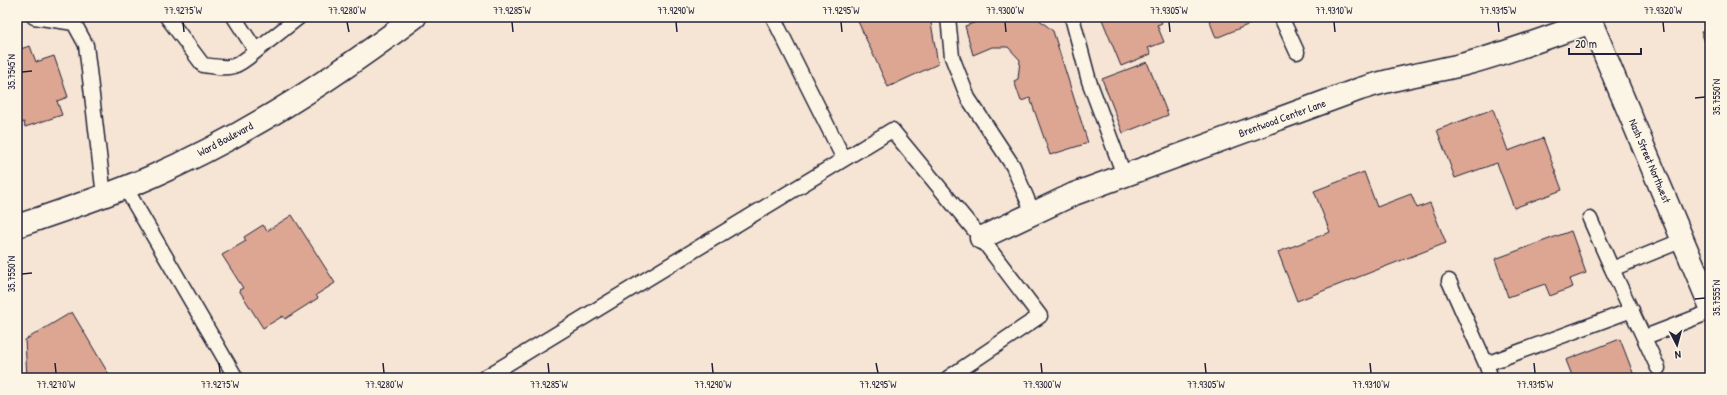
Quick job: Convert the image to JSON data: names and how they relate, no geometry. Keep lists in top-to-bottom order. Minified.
{"streets":{"main road":["Brentwood Center Lane","Ward Boulevard","Nash Street Northwest"]},"crossings":[["Brentwood Center Lane","Nash Street Northwest"]],"scale_bar":"20 m","north":"bottom","coordinates":["77.9275°W","77.9280°W","77.9285°W","77.9290°W","77.9295°W","77.9300°W","77.9305°W","77.9310°W","77.9315°W","77.9320°W","35.7545°N","35.7550°N","35.7555°N","77.9270°W"]}
